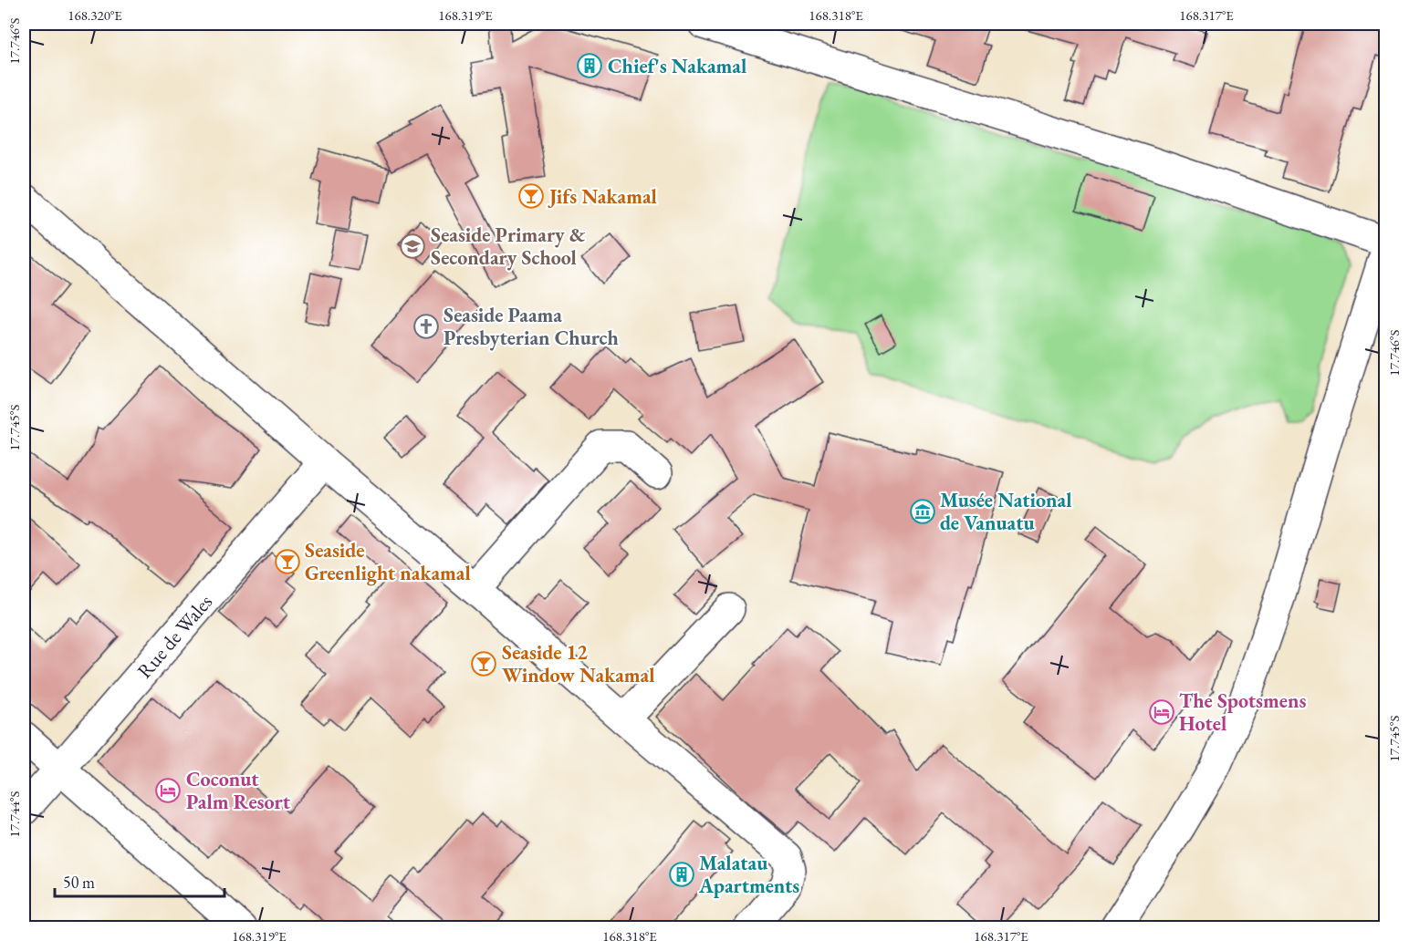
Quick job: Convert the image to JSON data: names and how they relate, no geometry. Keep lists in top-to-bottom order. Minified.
{"streets":{"street":["Rue de Wales"]},"places":{"building":["Chief's Nakamal","Malatau Apartments"],"bar":["Jifs Nakamal","Seaside Greenlight nakamal","Seaside 12 Window Nakamal"],"school or university":["Seaside Primary & Secondary School"],"church":["Seaside Paama Presbyterian Church"],"museum":["Musée National de Vanuatu"],"hotel":["The Spotsmens Hotel","Coconut Palm Resort"]},"scale_bar":"50 m","coordinates":["168.320°E","168.319°E","168.318°E","168.317°E","17.746°S","17.745°S","17.744°S"]}
